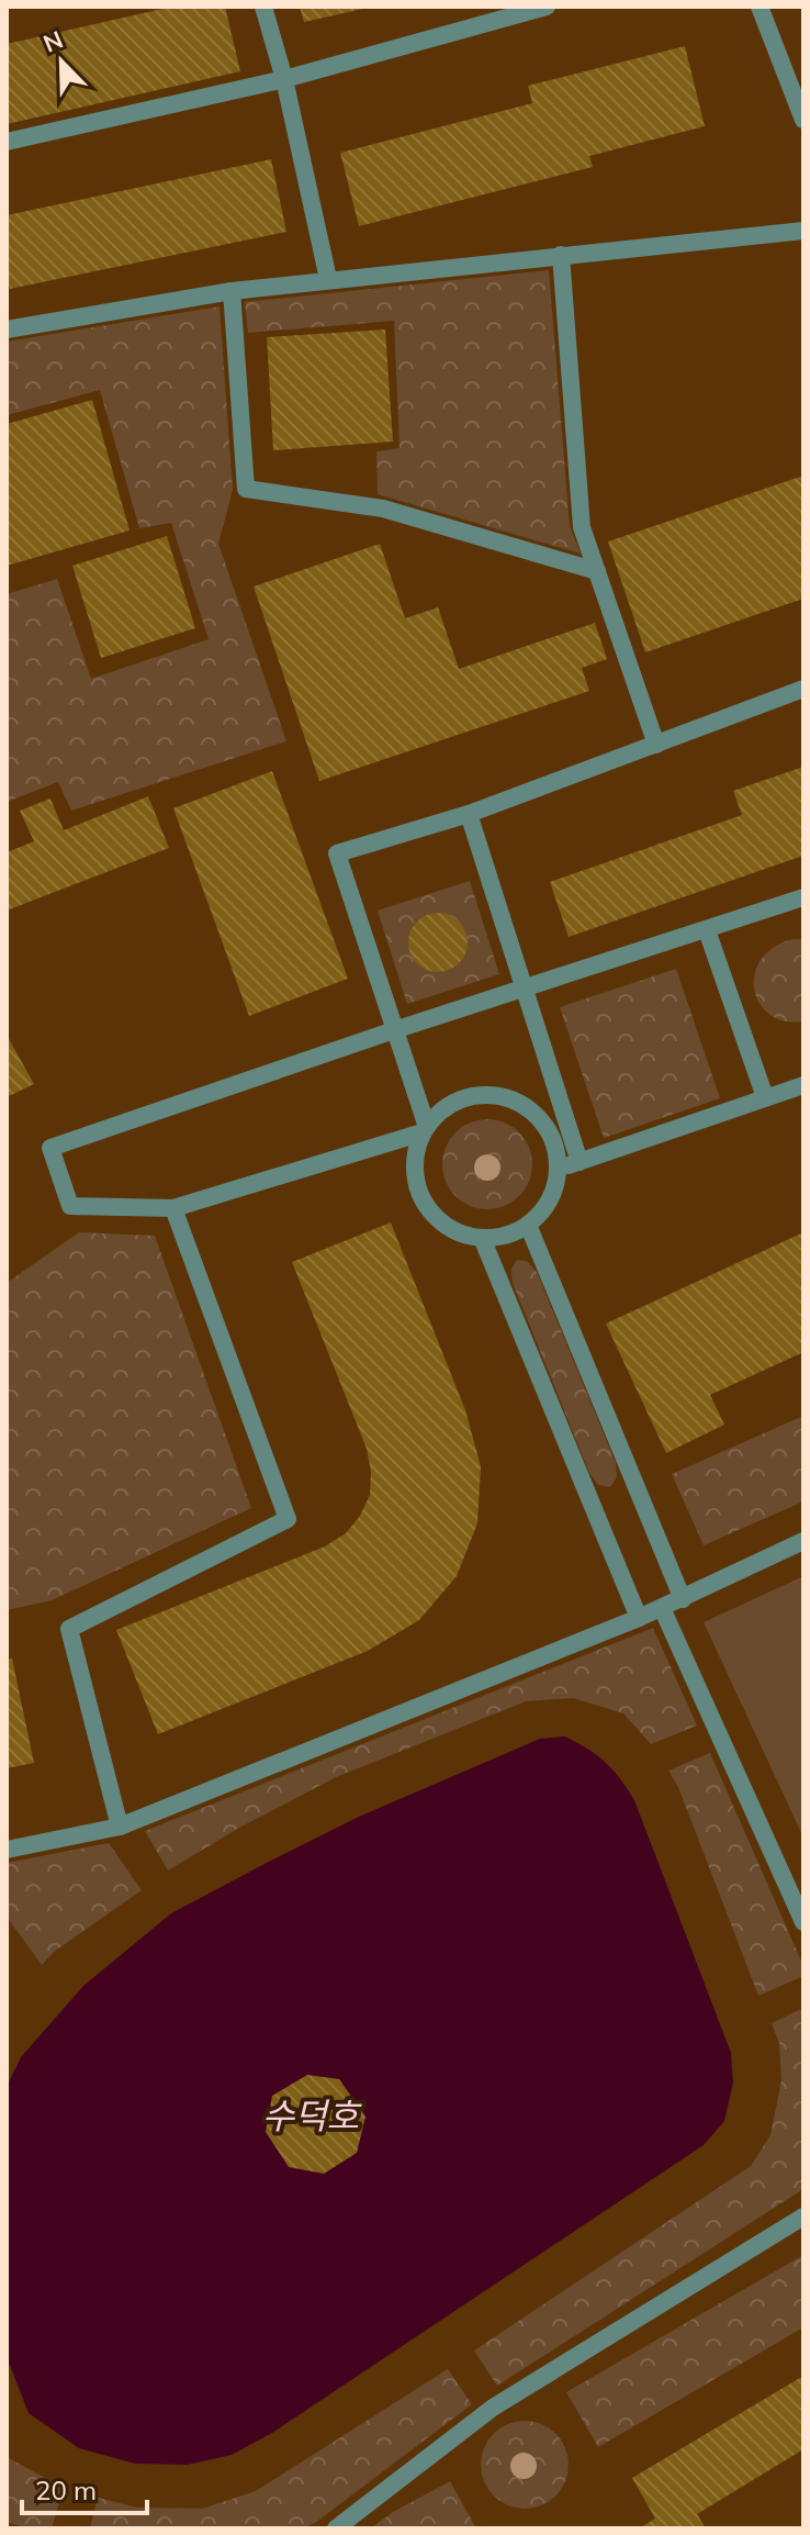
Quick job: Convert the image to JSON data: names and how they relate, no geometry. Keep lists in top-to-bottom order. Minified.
{"water":["수덕호"],"scale_bar":"20 m","north":"top left"}
